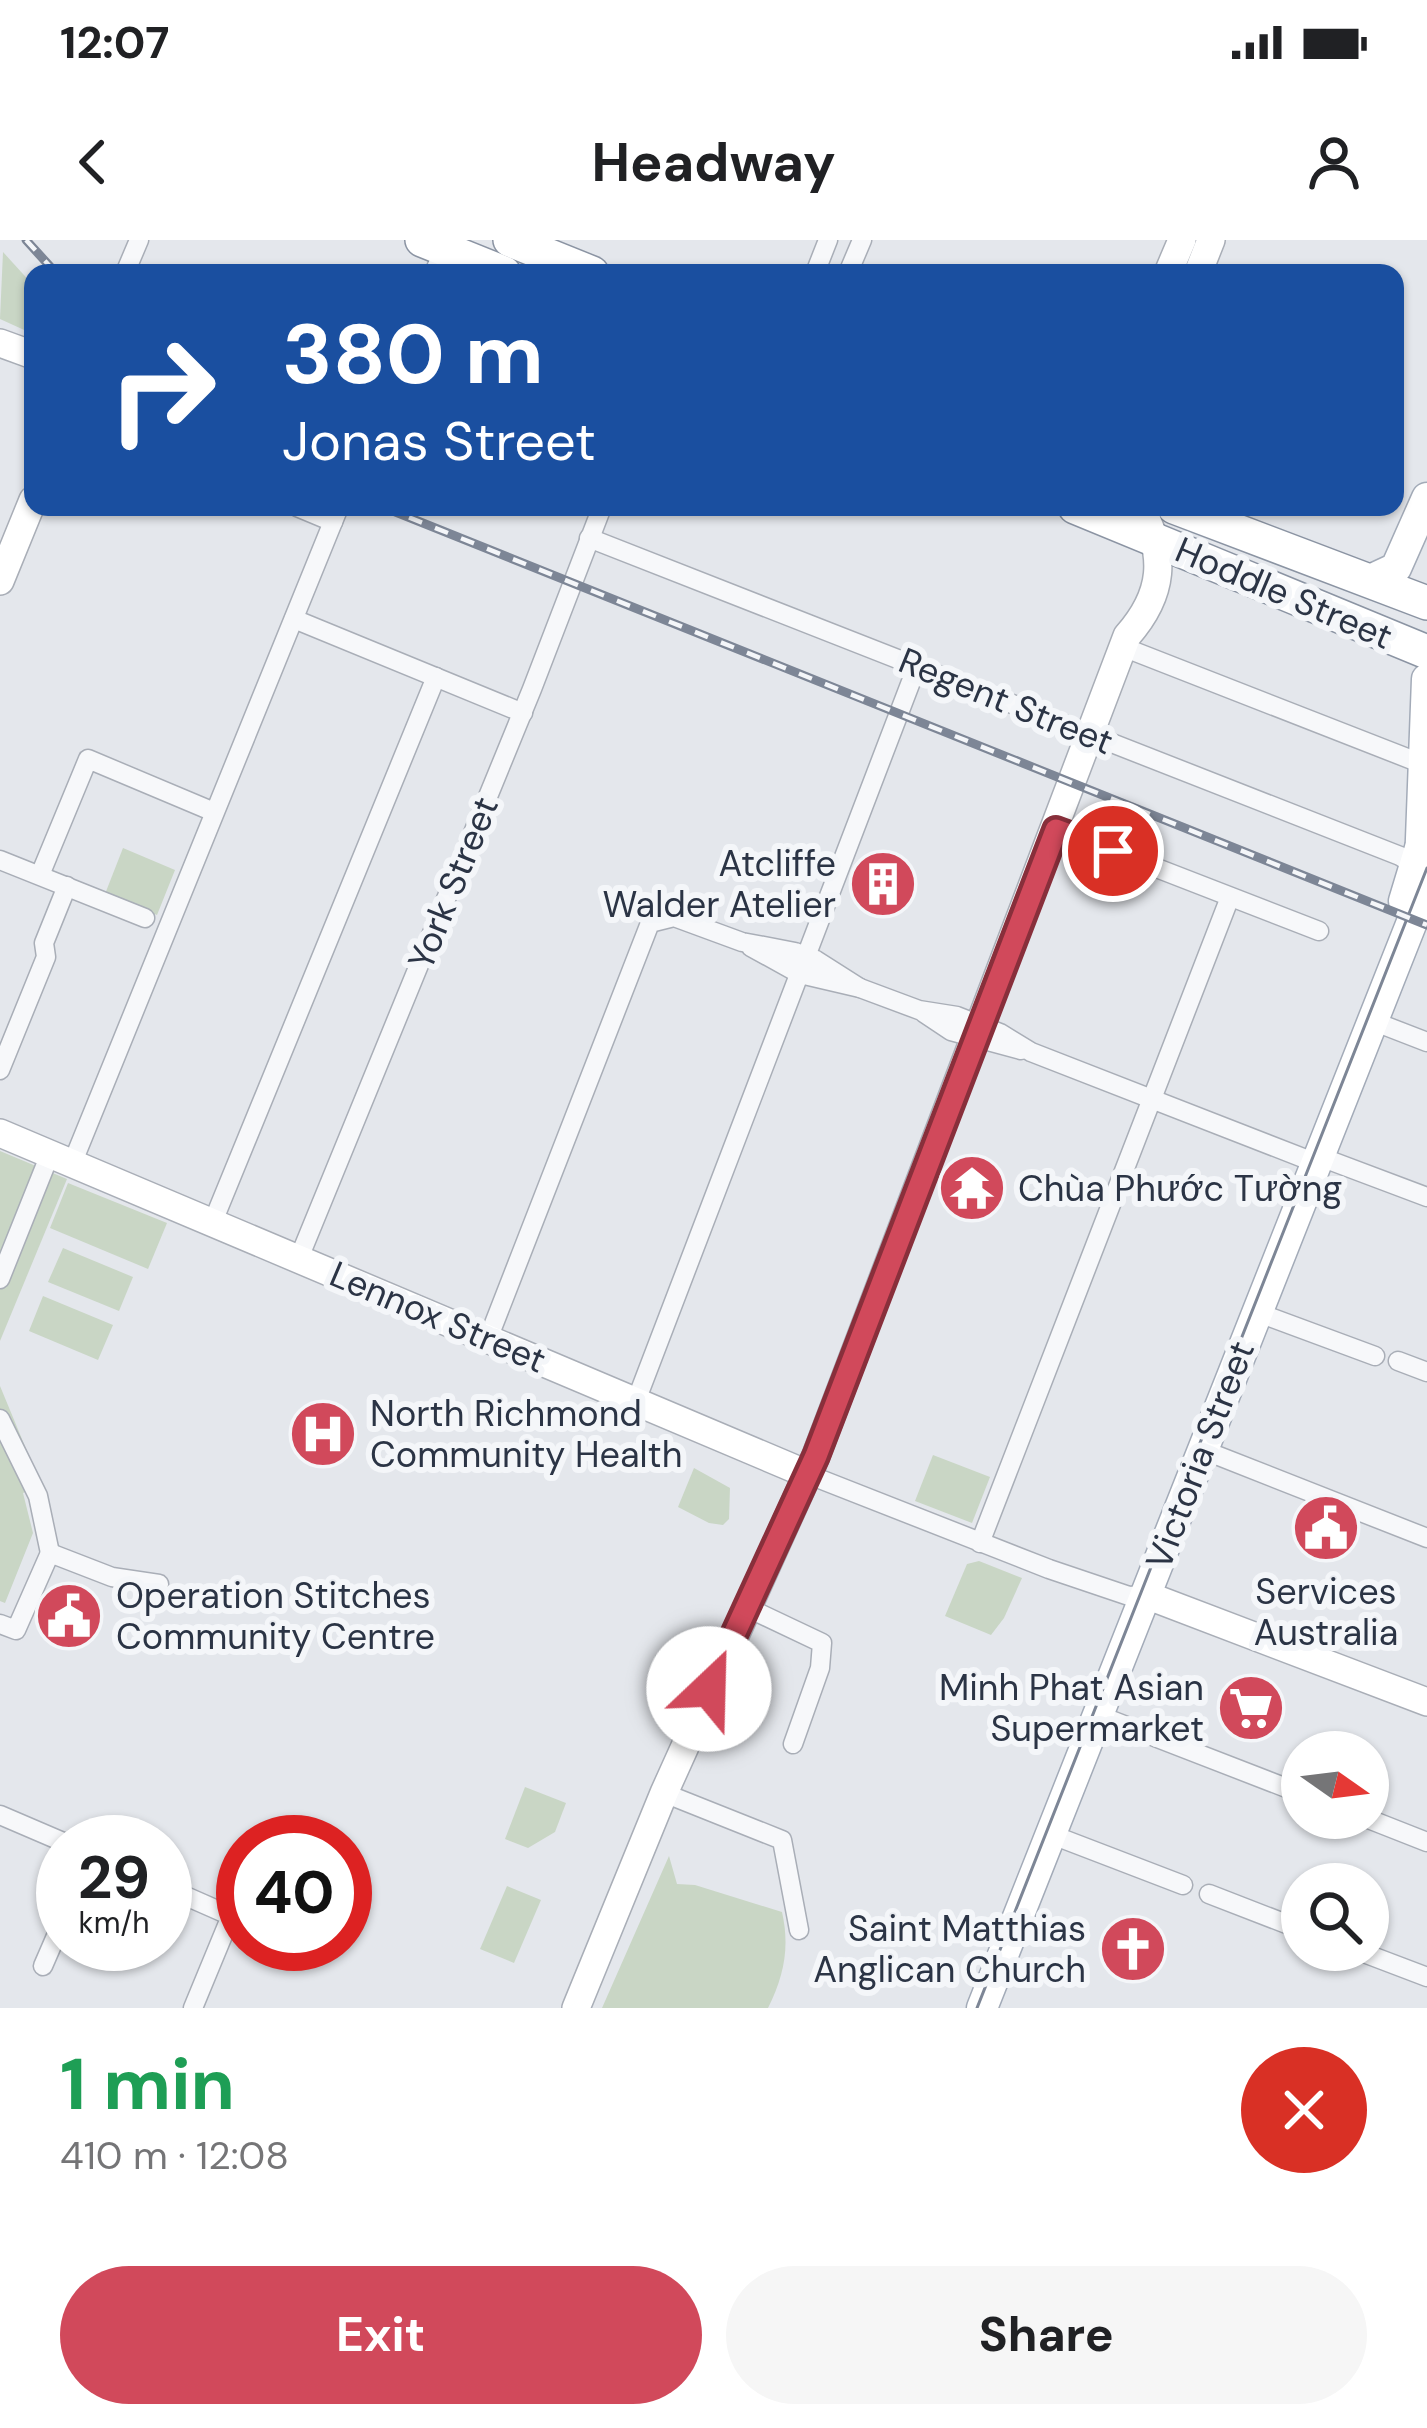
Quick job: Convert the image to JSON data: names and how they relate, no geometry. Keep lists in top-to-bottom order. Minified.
{"streets":{"highway":["Hoddle Street"],"main road":["Victoria Street"],"street":["Regent Street","York Street","Lennox Street"]},"crossings":[["Regent Street","York Street"],["Regent Street","Victoria Street"],["York Street","Lennox Street"],["Lennox Street","Victoria Street"]],"places":{"building":["Atcliffe Walder Atelier"],"temple":["Chùa Phước Tường"],"hospital":["North Richmond Community Health"],"public building":["Services Australia","Operation Stitches Community Centre"],"supermarket":["Minh Phat Asian Supermarket"],"church":["Saint Matthias Anglican Church"]},"north":"right","page":{"status":"12:07","header":"Headway","turn":["380 m","Jonas Street"],"speed":"29 km/h","limit":"40","heading":["1 min","410 m · 12:08"],"buttons":["Exit","Share"]}}
